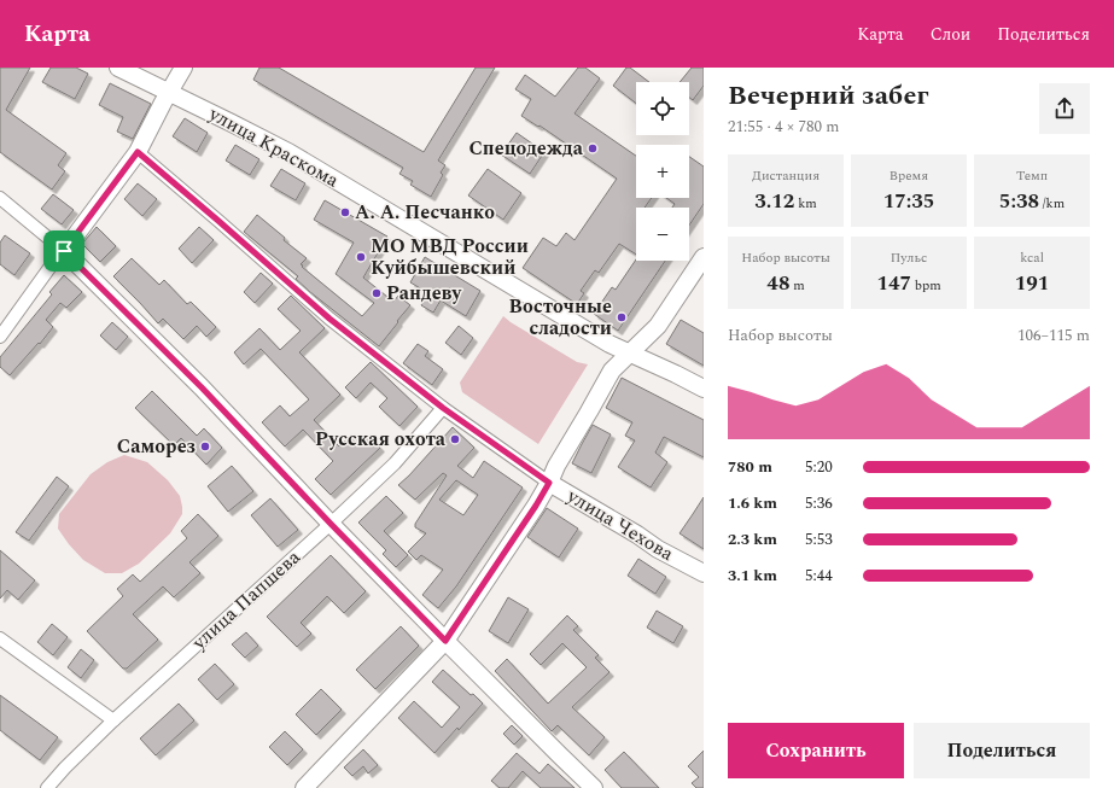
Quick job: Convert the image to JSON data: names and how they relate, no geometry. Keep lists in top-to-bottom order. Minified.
{"streets":{"street":["улица Краскома","улица Чехова","улица Папшева"]},"crossings":[["улица Чехова","улица Папшева"]],"places":["Спецодежда","А. А. Песчанко","МО МВД России Куйбышевский","Рандеву","Восточные сладости","Русская охота","Саморез"],"page":{"header":"Карта","nav":["Карта","Слои","Поделиться"],"heading":["Вечерний забег","21:55 · 4 × 780 m"],"map_buttons":["+","−"],"stats":[["Дистанция","3.12 km"],["Время","17:35"],["Темп","5:38 /km"],["Набор высоты","48 m"],["Пульс","147 bpm"],["kcal","191"]],"chart":["Набор высоты","106–115 m"],"list":[{"name":"780 m","note":"5:20"},{"name":"1.6 km","note":"5:36"},{"name":"2.3 km","note":"5:53"},{"name":"3.1 km","note":"5:44"}],"buttons":["Сохранить","Поделиться"]}}
